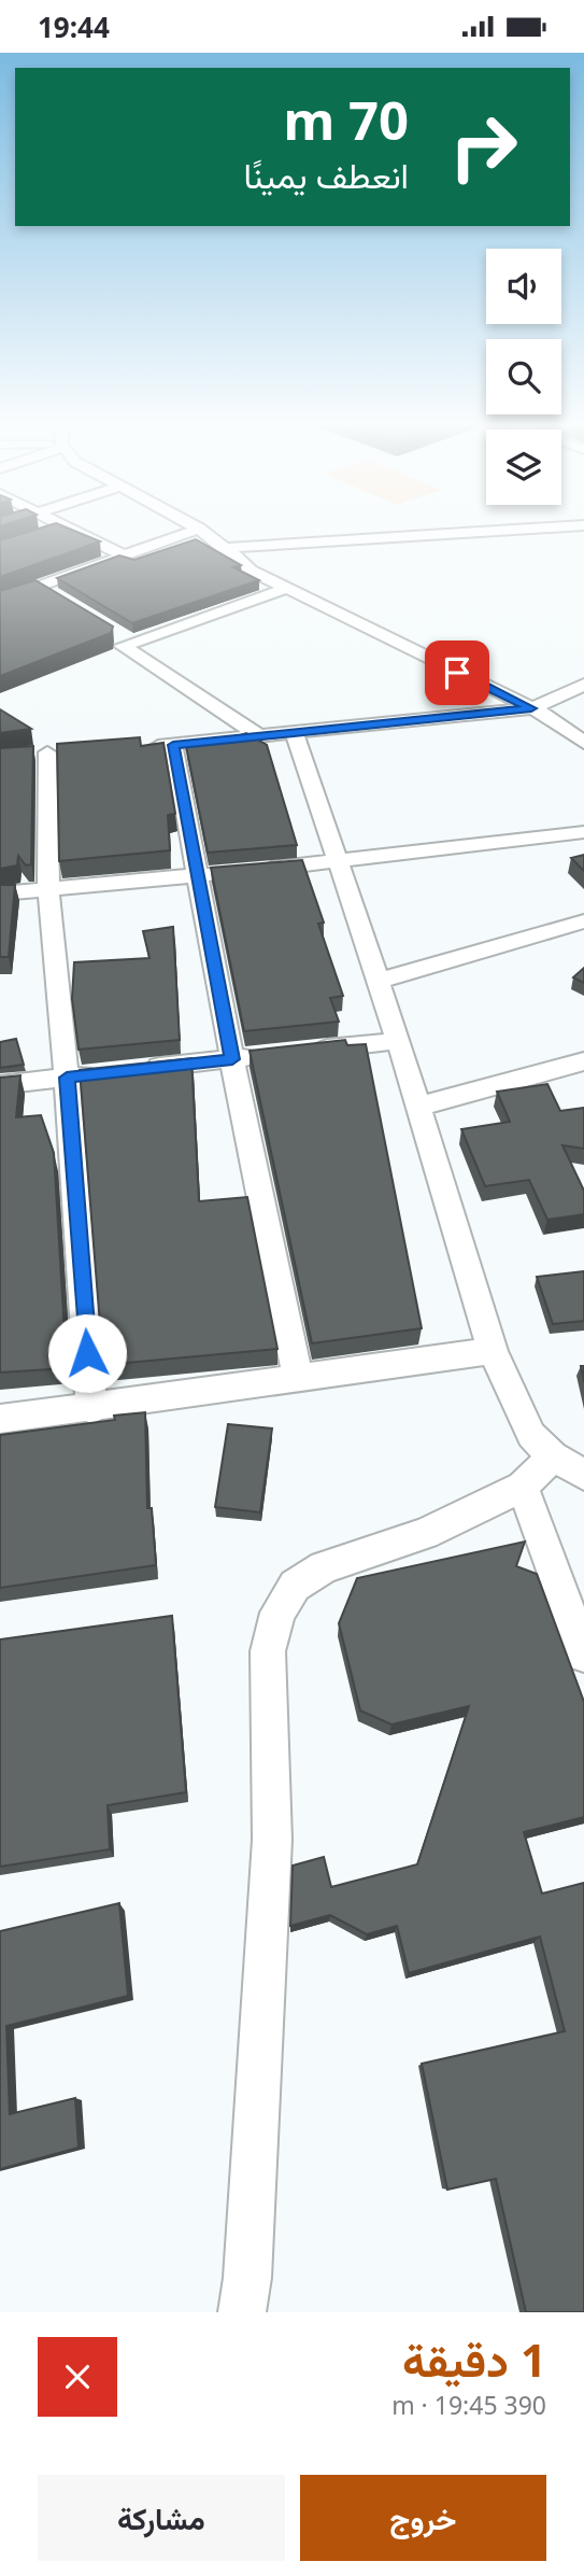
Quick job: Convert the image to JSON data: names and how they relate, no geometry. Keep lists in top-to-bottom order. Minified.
{"page":{"status":"19:44","turn":["70 m","انعطف يمينًا"],"heading":["1 دقيقة","390 m · 19:45"],"buttons":["خروج","مشاركة"]}}
